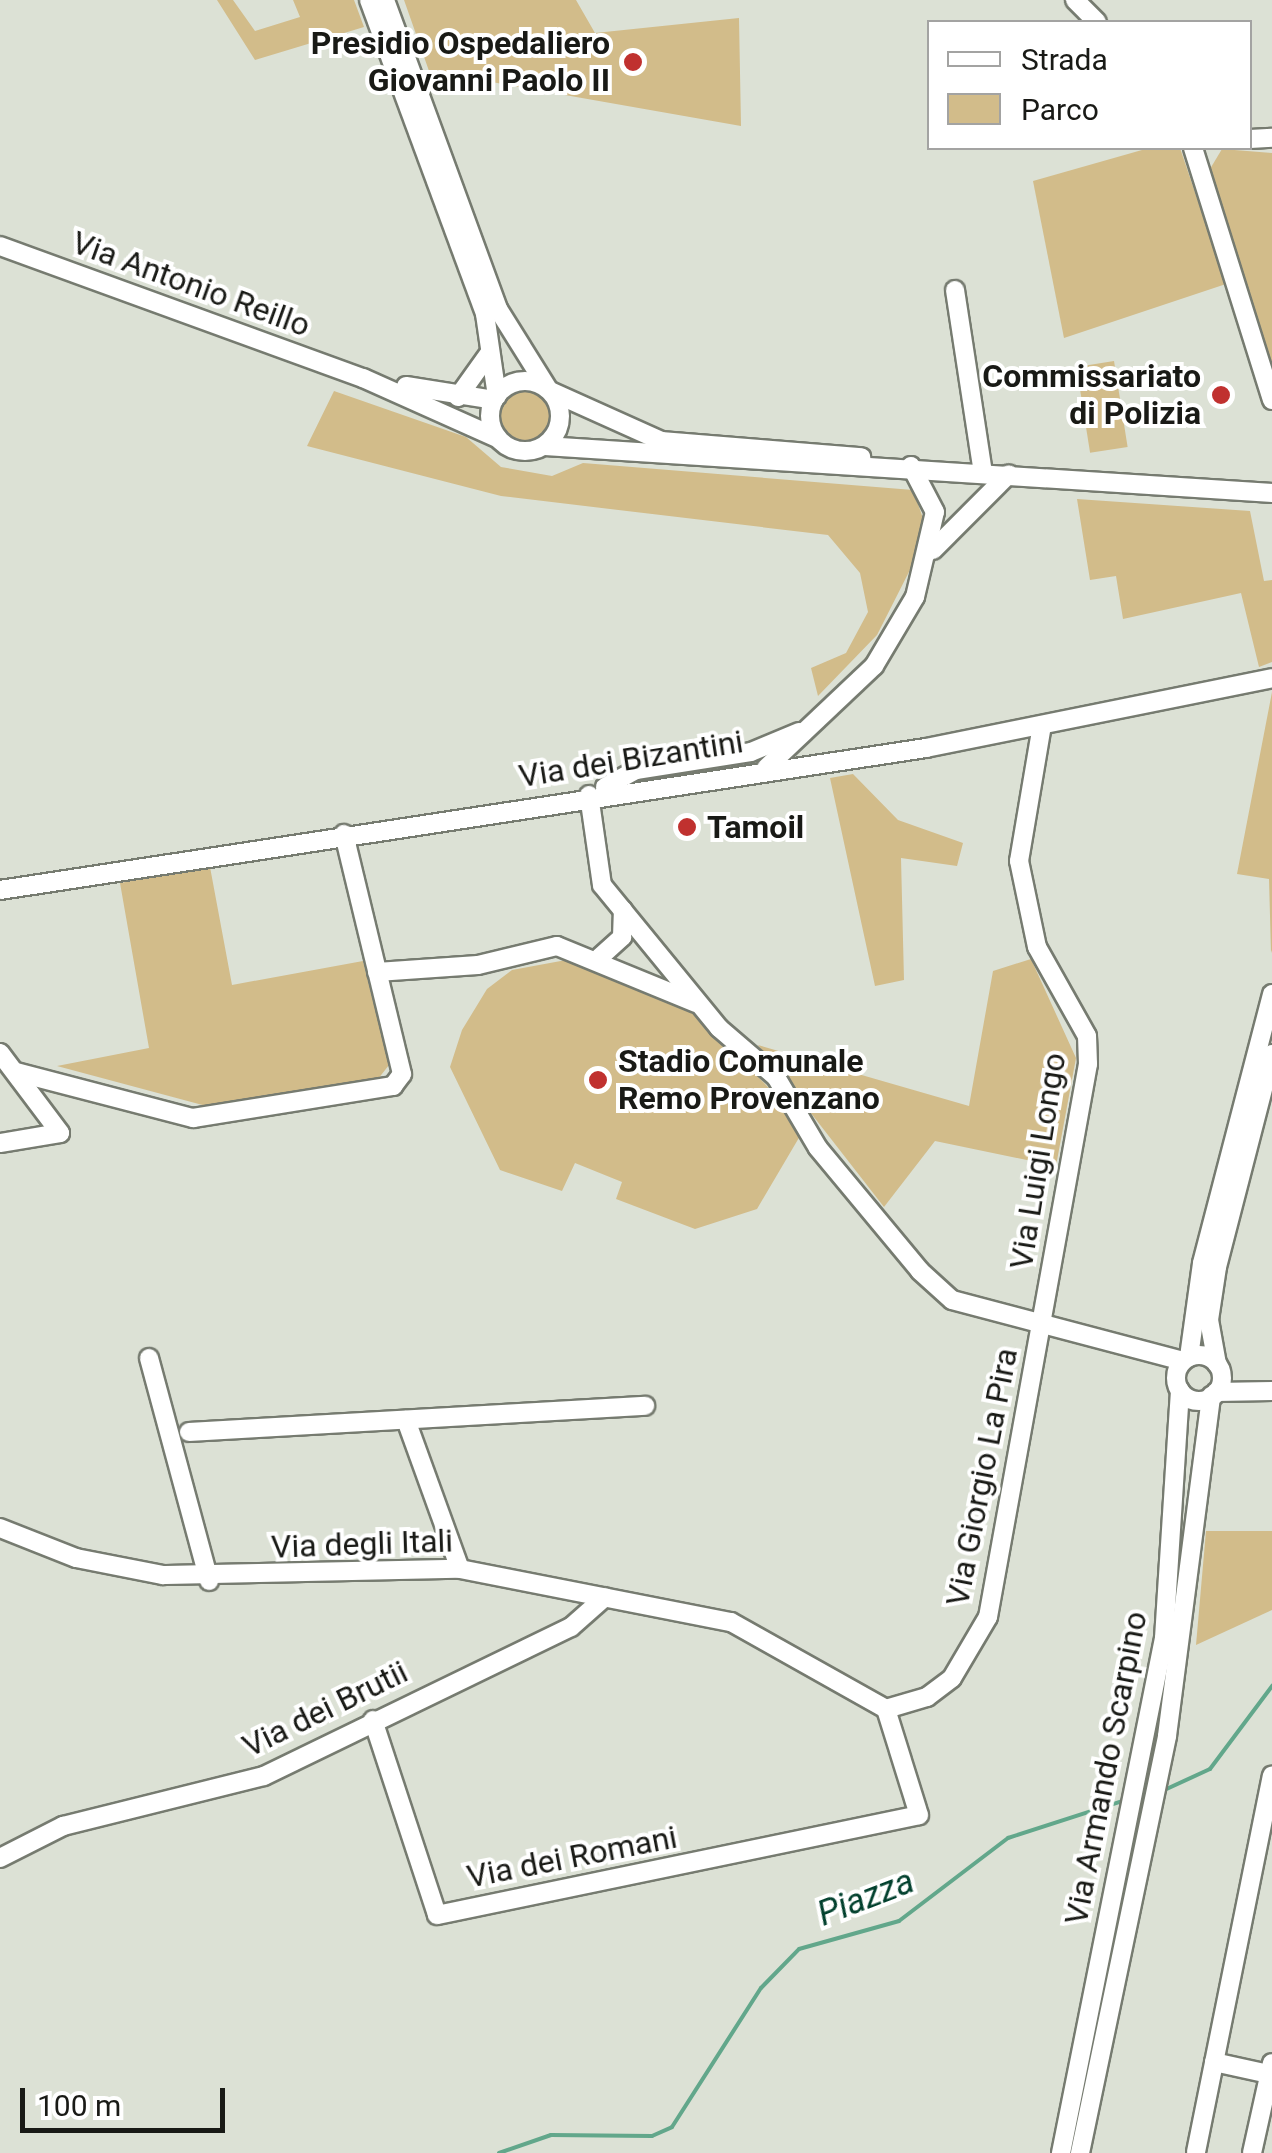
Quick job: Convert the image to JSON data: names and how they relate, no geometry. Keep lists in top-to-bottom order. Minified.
{"streets":{"street":["Via Antonio Reillo","Via dei Bizantini","Via Luigi Longo","Via Giorgio La Pira","Via degli Itali","Via dei Brutii","Via Armando Scarpino","Via dei Romani"]},"crossings":[["Via dei Bizantini","Via Luigi Longo"],["Via Luigi Longo","Via Giorgio La Pira"],["Via Giorgio La Pira","Via degli Itali"],["Via Giorgio La Pira","Via dei Romani"],["Via degli Itali","Via dei Brutii"],["Via degli Itali","Via dei Romani"],["Via dei Brutii","Via dei Romani"]],"water":["Piazza"],"places":["Presidio Ospedaliero Giovanni Paolo II","Commissariato di Polizia","Tamoil","Stadio Comunale Remo Provenzano"],"legend":["Strada","Parco"],"scale_bar":"100 m"}
